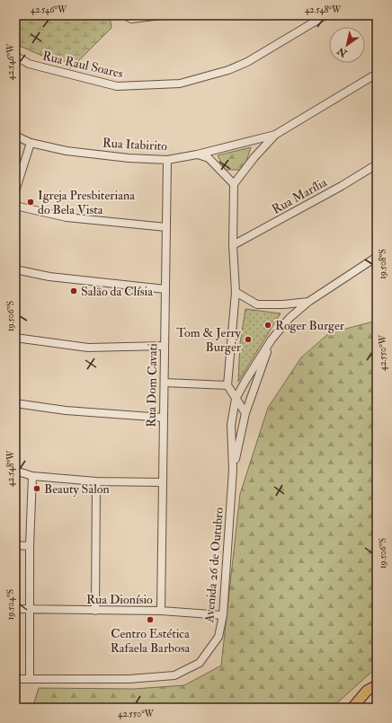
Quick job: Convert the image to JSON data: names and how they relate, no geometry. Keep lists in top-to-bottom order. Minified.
{"streets":{"street":["Rua Raul Soares","Rua Itabirito","Rua Marília","Rua Dom Cavati","Avenida 26 de Outubro","Rua Dionísio"]},"crossings":[["Rua Itabirito","Rua Dom Cavati"],["Rua Dom Cavati","Rua Dionísio"],["Avenida 26 de Outubro","Rua Dionísio"]],"places":["Igreja Presbiteriana do Bela Vista","Salão da Clísia","Roger Burger","Tom & Jerry Burger","Beauty Salon","Centro Estética Rafaela Barbosa"],"north":"bottom left","coordinates":["42.546°W","42.548°W","19.508°S","19.506°S","42.550°W","19.504°S"]}
